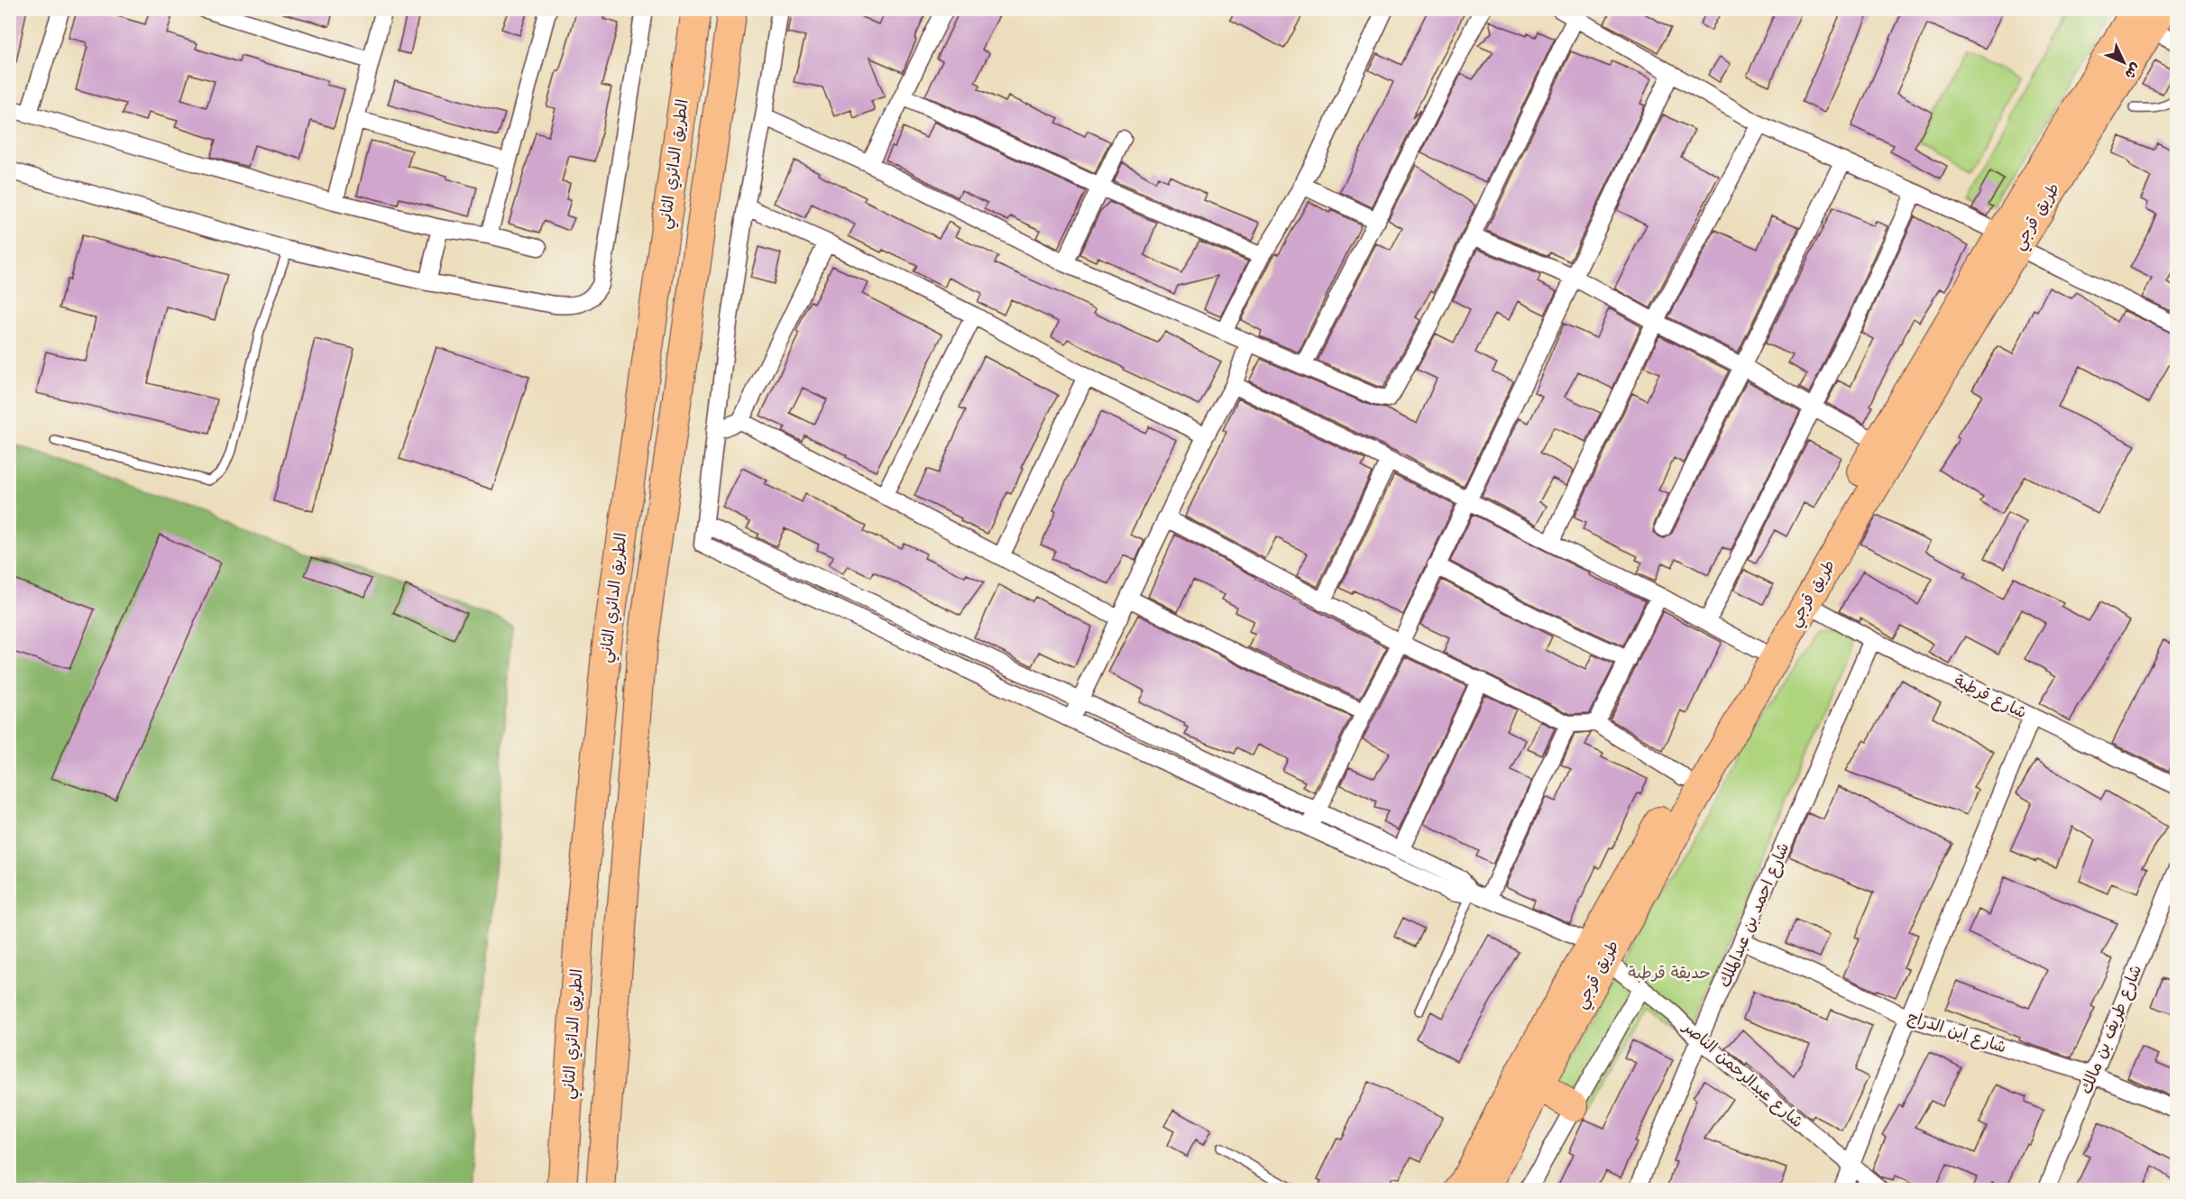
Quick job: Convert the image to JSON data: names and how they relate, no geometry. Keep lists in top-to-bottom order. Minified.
{"streets":{"highway":["الطريق الدائري الثاني","طريق قرجي"],"street":["شارع قرطبة","شارع احمد بن عبدالملك","شارع طريف بن مالك","شارع ابن الدراج","شارع عبدالرحمن الناصر"]},"crossings":[["طريق قرجي","شارع قرطبة"],["طريق قرجي","شارع عبدالرحمن الناصر"],["شارع قرطبة","شارع احمد بن عبدالملك"],["شارع احمد بن عبدالملك","شارع ابن الدراج"],["شارع احمد بن عبدالملك","شارع عبدالرحمن الناصر"],["شارع طريف بن مالك","شارع ابن الدراج"]],"parks":["حديقة قرطبة"],"north":"bottom right"}
